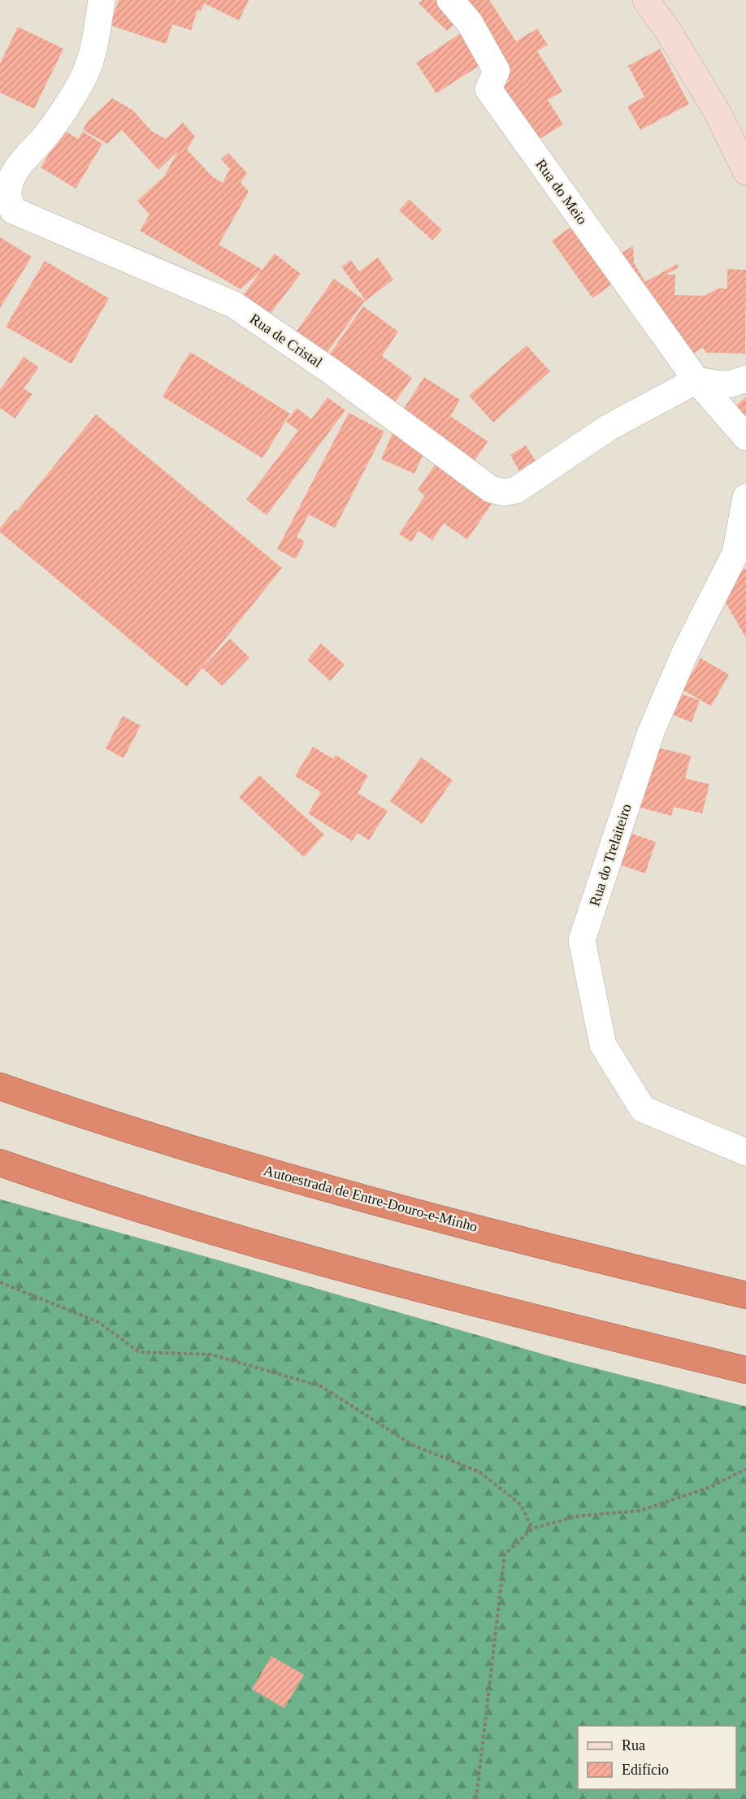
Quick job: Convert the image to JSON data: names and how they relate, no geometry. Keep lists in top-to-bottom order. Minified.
{"streets":{"highway":["Autoestrada de Entre-Douro-e-Minho"],"street":["Rua do Meio","Rua de Cristal","Rua do Trelaiteiro"]},"crossings":[["Rua do Meio","Rua de Cristal"]],"legend":["Rua","Edifício"]}
